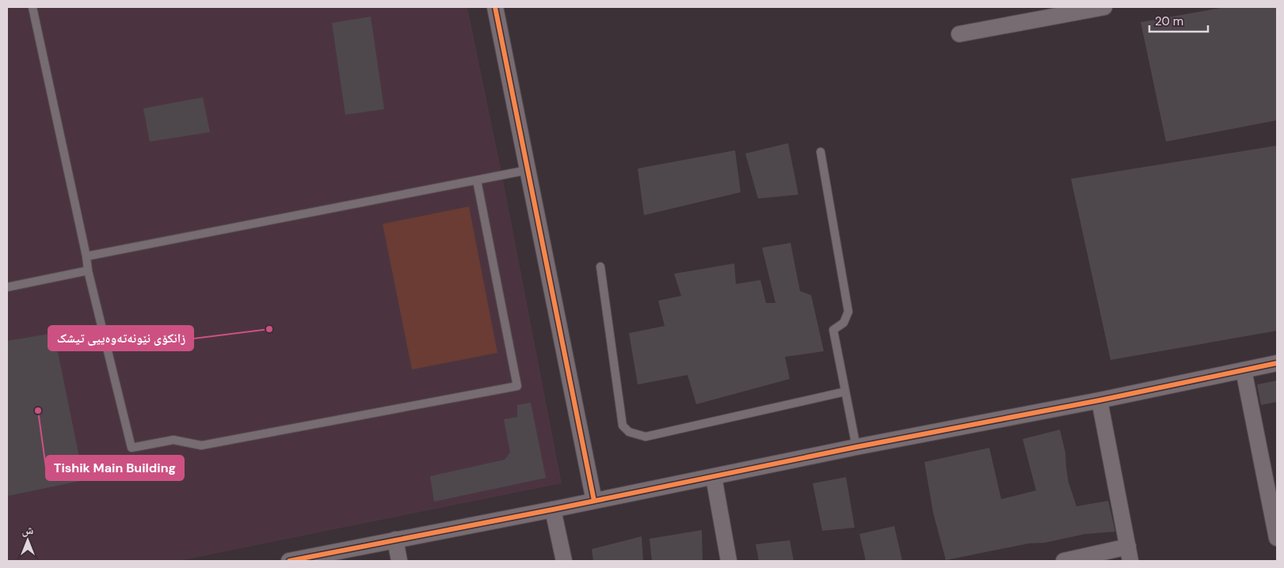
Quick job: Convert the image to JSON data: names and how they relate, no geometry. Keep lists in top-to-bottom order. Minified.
{"places":["زانکۆی نێونەتەوەییی تیشک","Tishik Main Building"],"scale_bar":"20 m","north":"top"}
